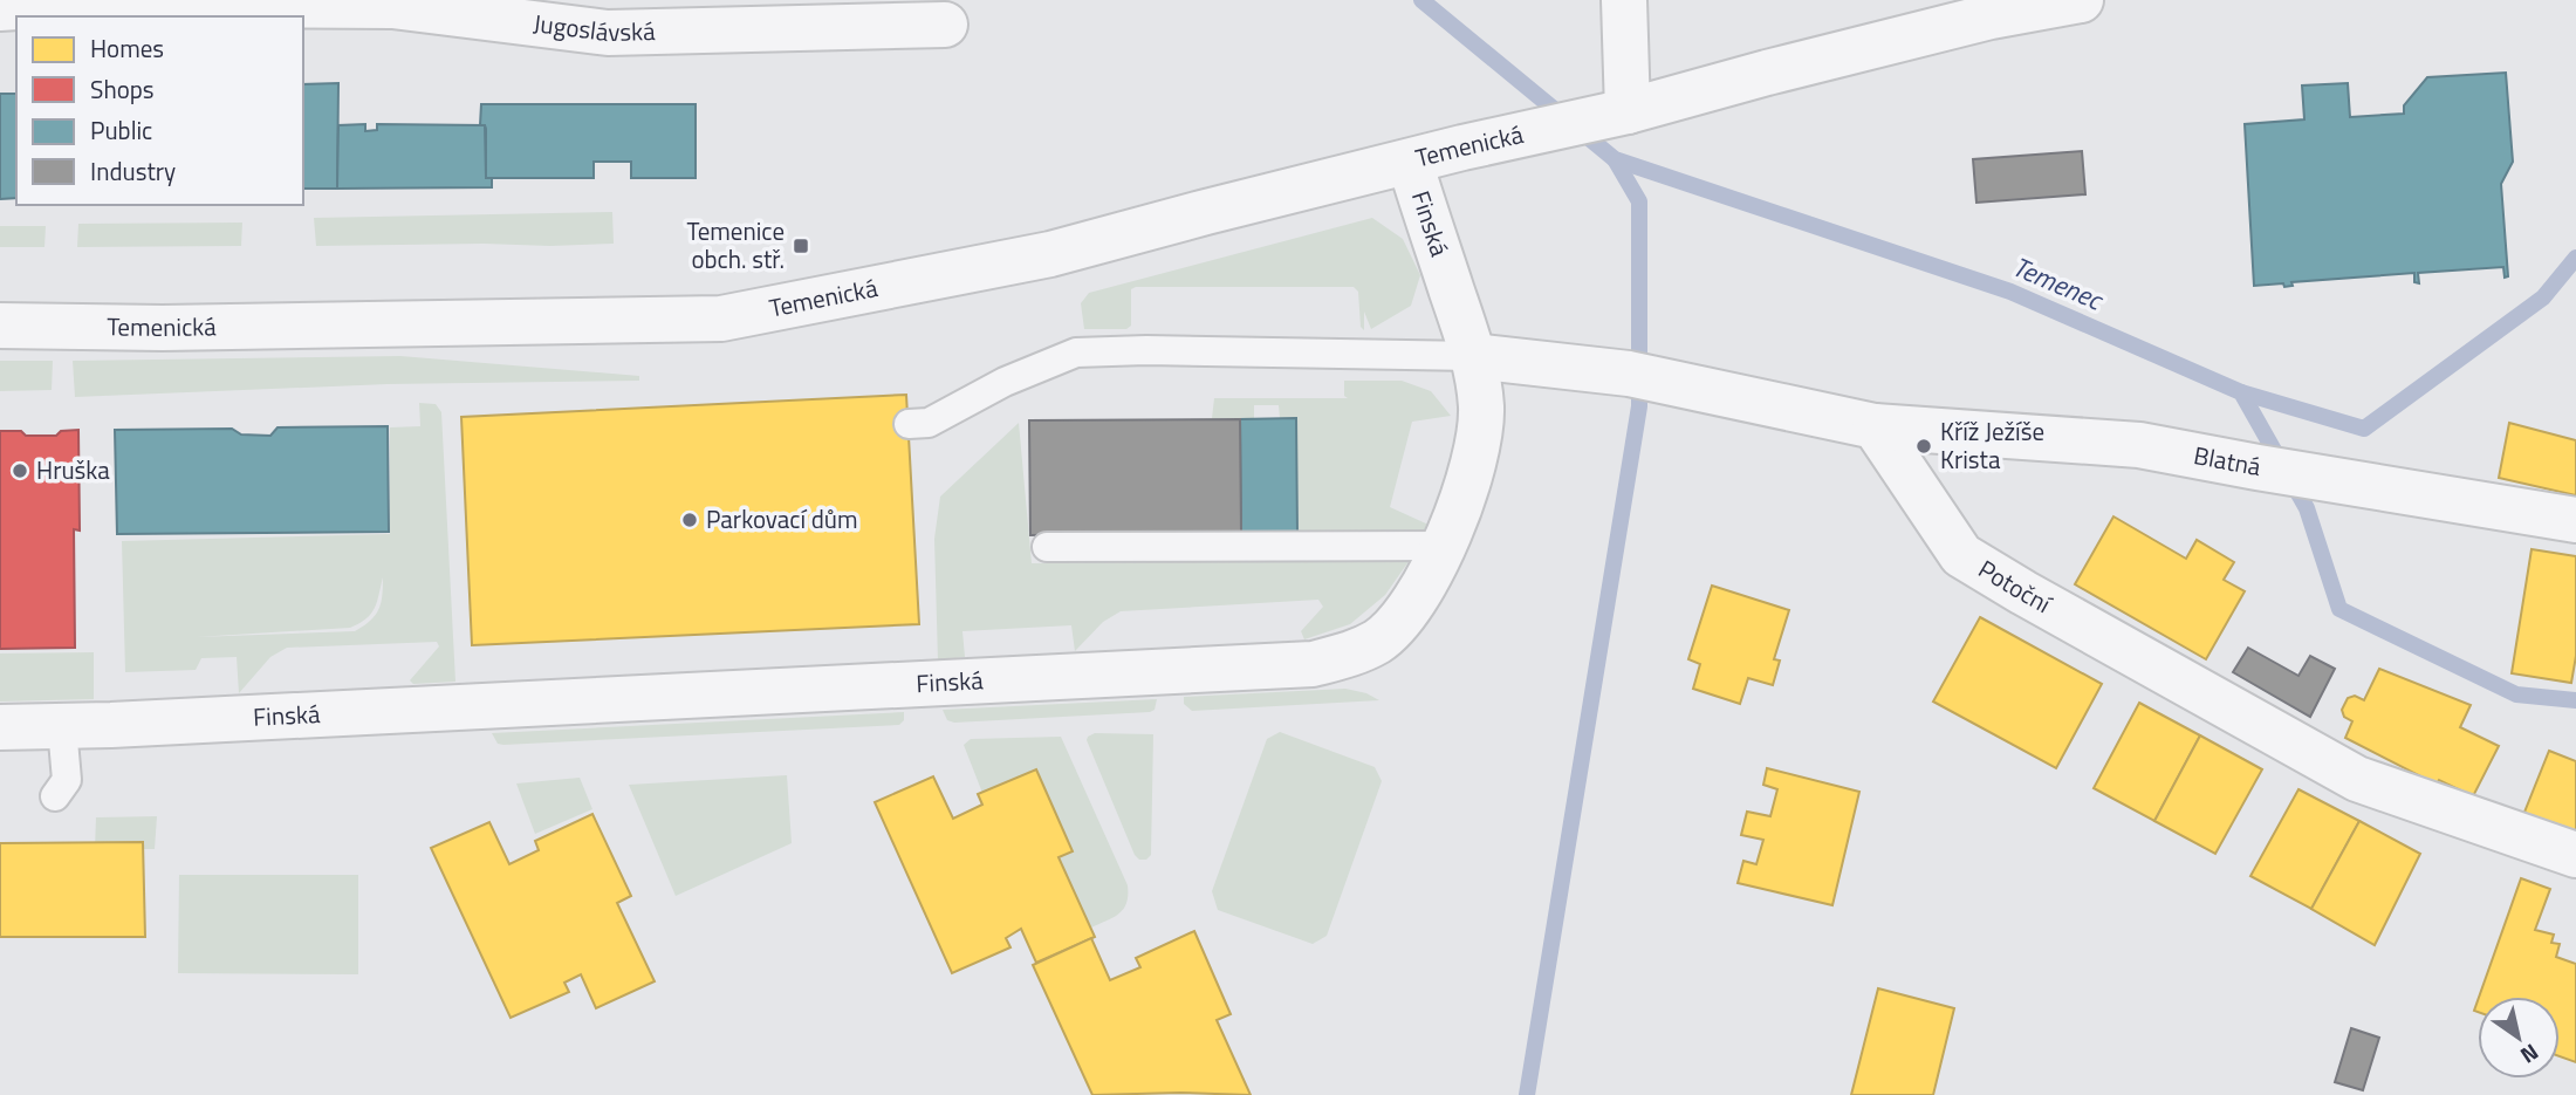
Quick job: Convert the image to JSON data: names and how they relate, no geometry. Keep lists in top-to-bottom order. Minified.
{"streets":{"street":["Jugoslávská","Temenická","Finská","Blatná","Potoční"]},"crossings":[["Temenická","Finská"],["Blatná","Potoční"]],"water":["Temenec"],"places":{"transit":["Temenice obch. stř."],"other":["Kříž Ježíše Krista","Hruška","Parkovací dům"]},"legend":["Homes","Shops","Public","Industry"],"north":"bottom right"}
